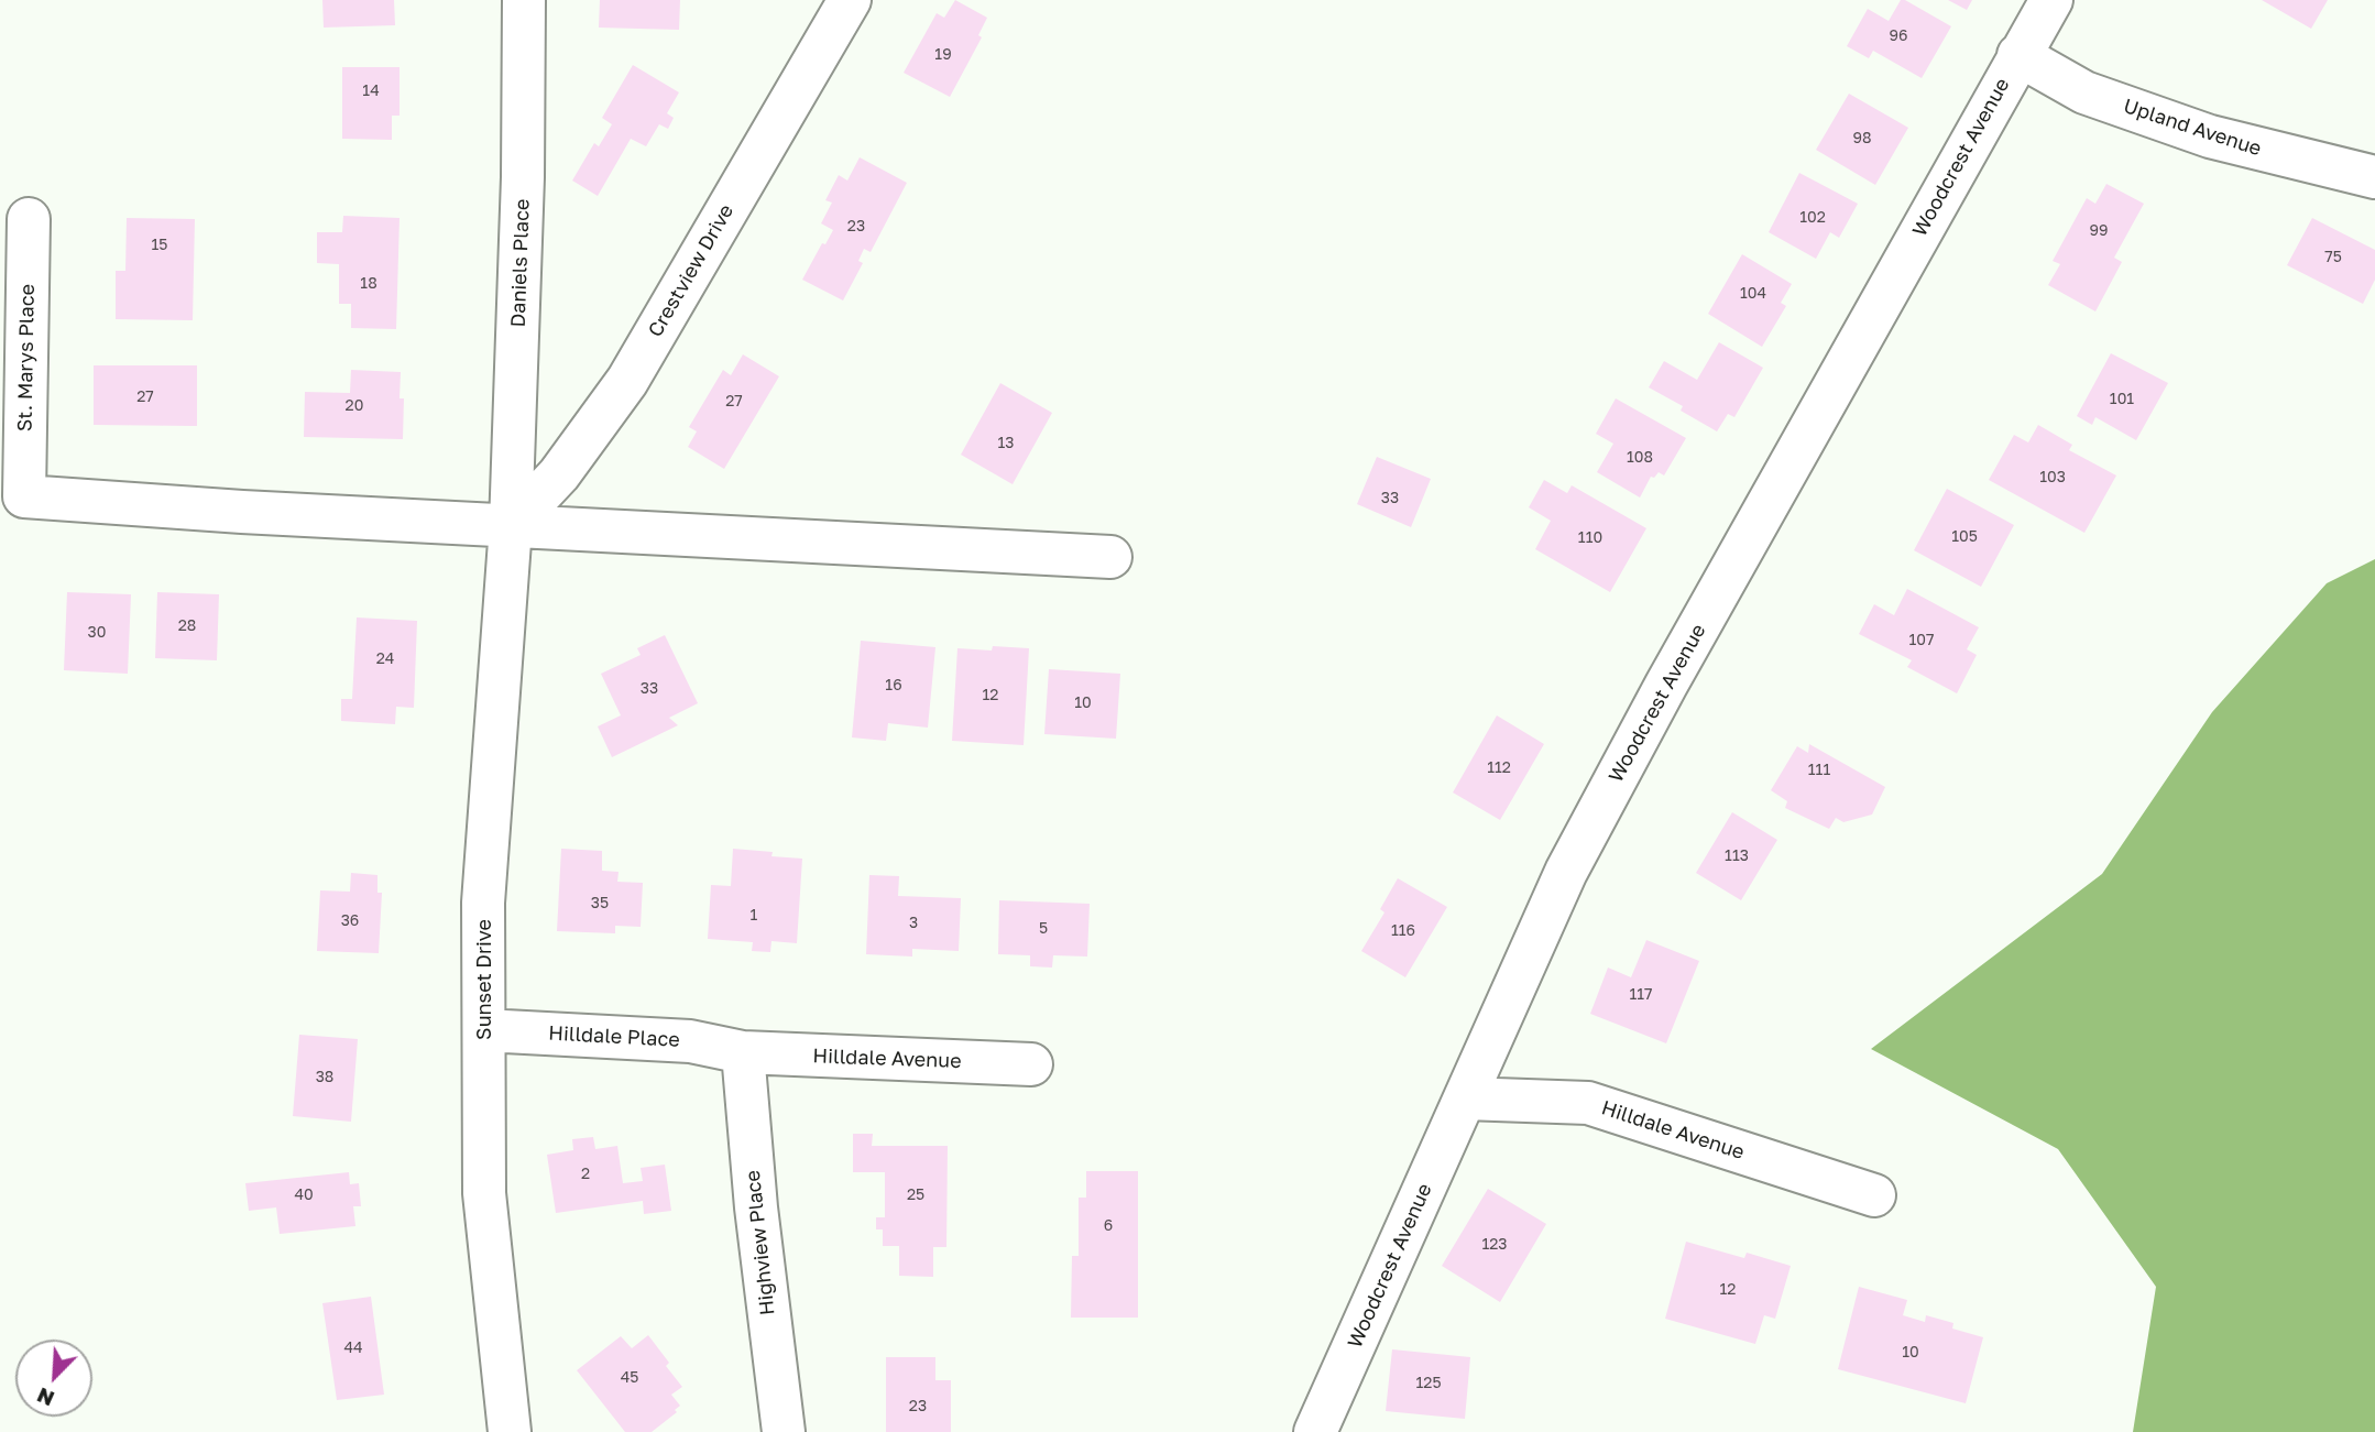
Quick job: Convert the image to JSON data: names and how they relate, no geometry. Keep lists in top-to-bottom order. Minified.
{"streets":{"street":["Upland Avenue","Woodcrest Avenue","Daniels Place","Crestview Drive","St. Marys Place","Sunset Drive","Hilldale Place","Hilldale Avenue","Highview Place"]},"crossings":[["Upland Avenue","Woodcrest Avenue"],["Woodcrest Avenue","Hilldale Avenue"],["Daniels Place","Crestview Drive"],["Daniels Place","St. Marys Place"],["Daniels Place","Sunset Drive"],["Crestview Drive","St. Marys Place"],["Crestview Drive","Sunset Drive"],["St. Marys Place","Sunset Drive"],["Sunset Drive","Hilldale Place"],["Hilldale Place","Hilldale Avenue"],["Hilldale Place","Highview Place"],["Hilldale Avenue","Highview Place"]],"house_numbers":["96","19","14","98","102","23","99","15","75","18","104","27","101","27","20","13","108","103","33","105","110","28","30","107","24","16","33","12","10","112","111","113","35","1","36","3","5","116","117","38","2","40","25","6","123","12","44","10","45","125","23"],"north":"bottom left"}
